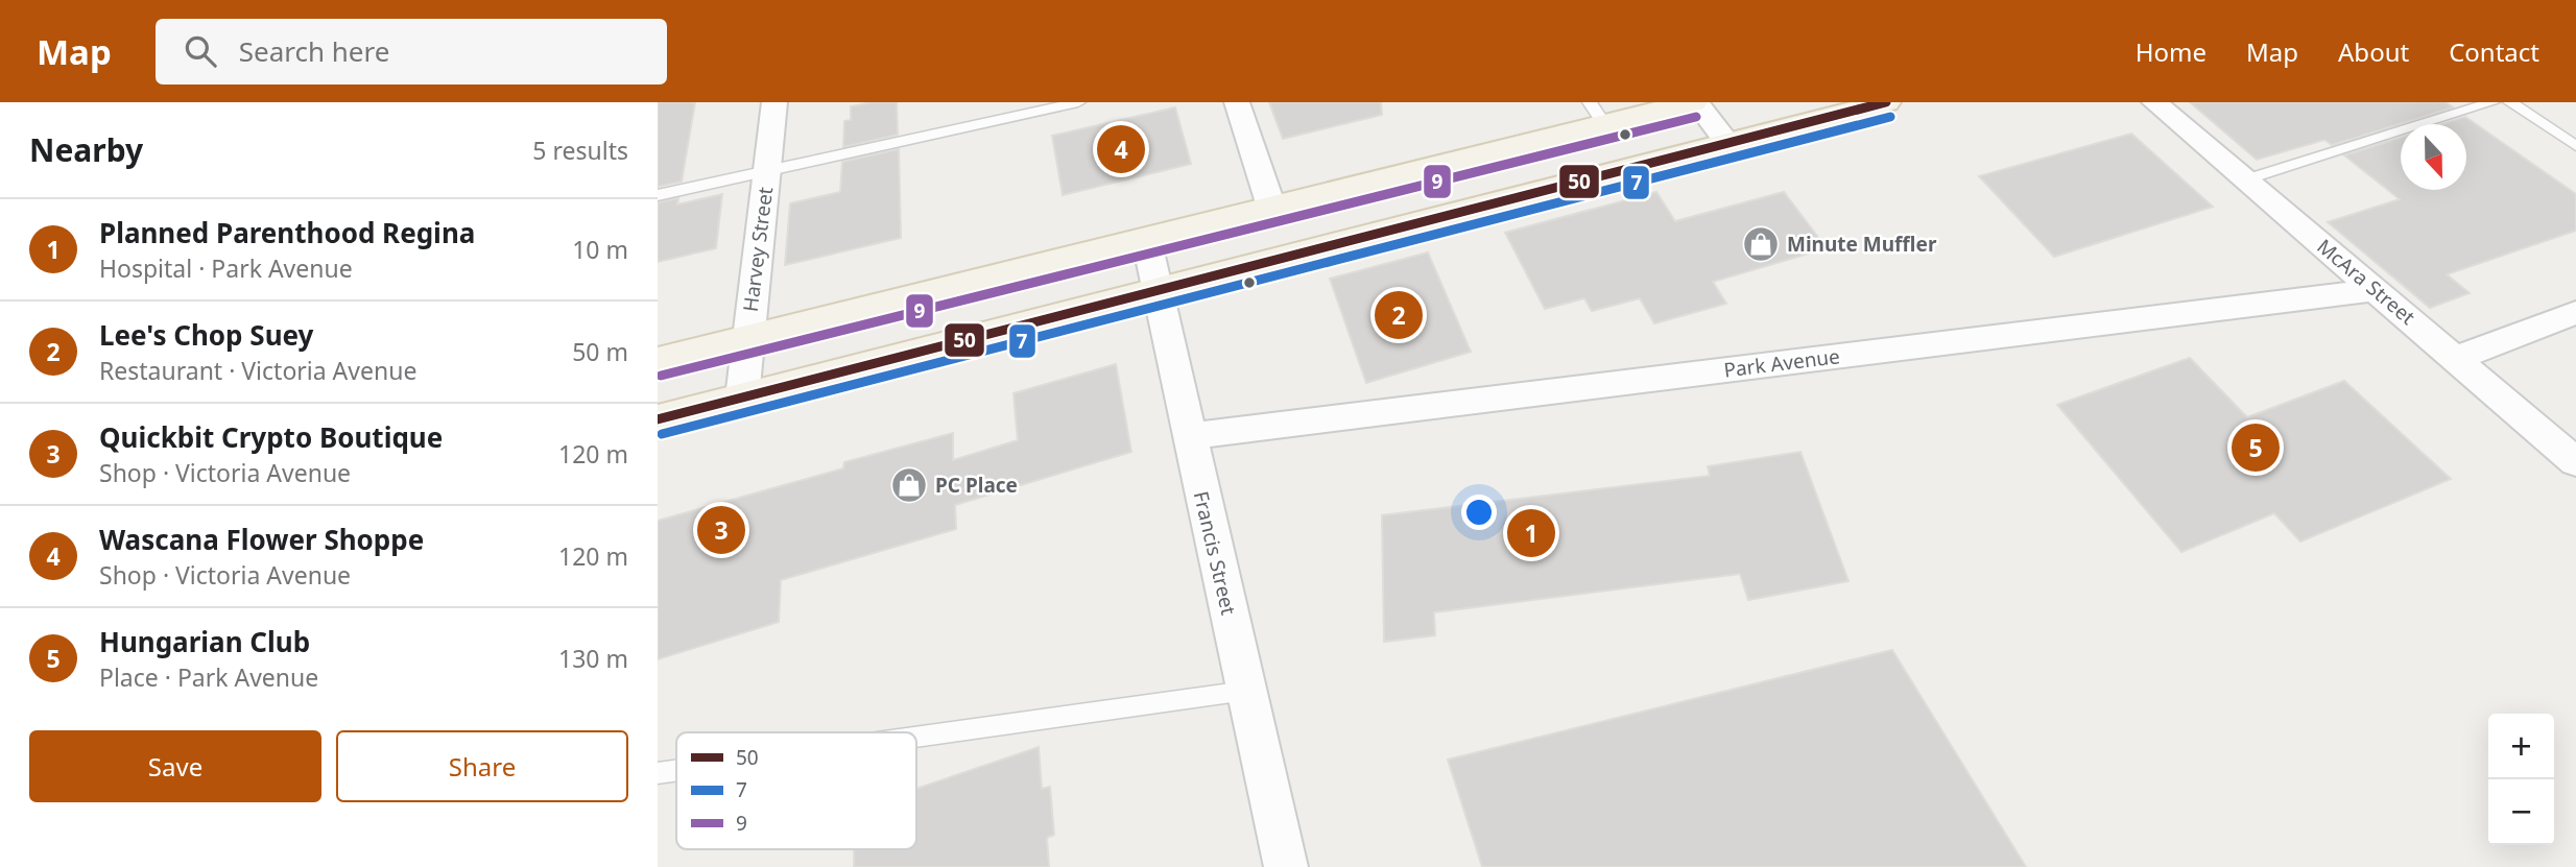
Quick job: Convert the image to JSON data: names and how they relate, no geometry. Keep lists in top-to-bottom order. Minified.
{"streets":{"street":["Harvey Street","McAra Street","Park Avenue","Francis Street"]},"crossings":[["McAra Street","Park Avenue"],["Park Avenue","Francis Street"]],"places":{"shop":["Minute Muffler","PC Place"]},"lines":["transit line 50","transit line 7","transit line 9"],"legend":["50","7","9"],"north":"bottom","page":{"header":"Map","search":"Search here","nav":["Home","Map","About","Contact"],"heading":["Nearby","5 results"],"pins":["4","2","5","3","1"],"list":[{"mark":"1","name":"Planned Parenthood Regina","note":"Hospital · Park Avenue","value":"10 m"},{"mark":"2","name":"Lee's Chop Suey","note":"Restaurant · Victoria Avenue","value":"50 m"},{"mark":"3","name":"Quickbit Crypto Boutique","note":"Shop · Victoria Avenue","value":"120 m"},{"mark":"4","name":"Wascana Flower Shoppe","note":"Shop · Victoria Avenue","value":"120 m"},{"mark":"5","name":"Hungarian Club","note":"Place · Park Avenue","value":"130 m"}],"buttons":["Save","Share"],"map_buttons":["+","−"]}}
